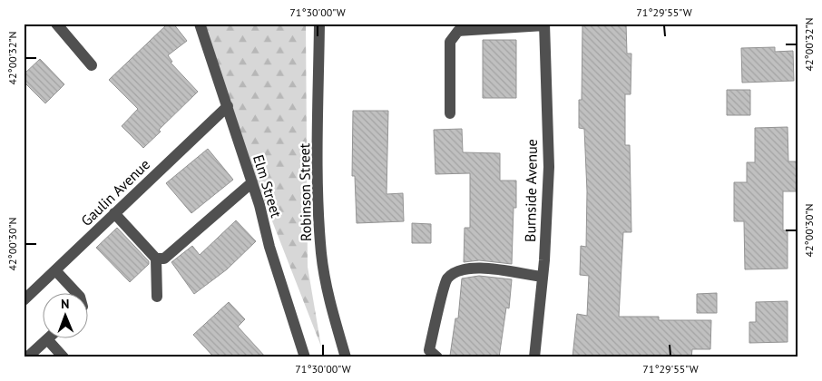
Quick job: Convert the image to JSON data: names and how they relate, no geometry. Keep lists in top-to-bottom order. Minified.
{"streets":{"street":["Elm Street","Burnside Avenue","Gaulin Avenue","Robinson Street"]},"crossings":[["Elm Street","Gaulin Avenue"]],"north":"top","coordinates":["71°30'00\"W","71°29'55\"W","42°00'32\"N","42°00'30\"N"]}
